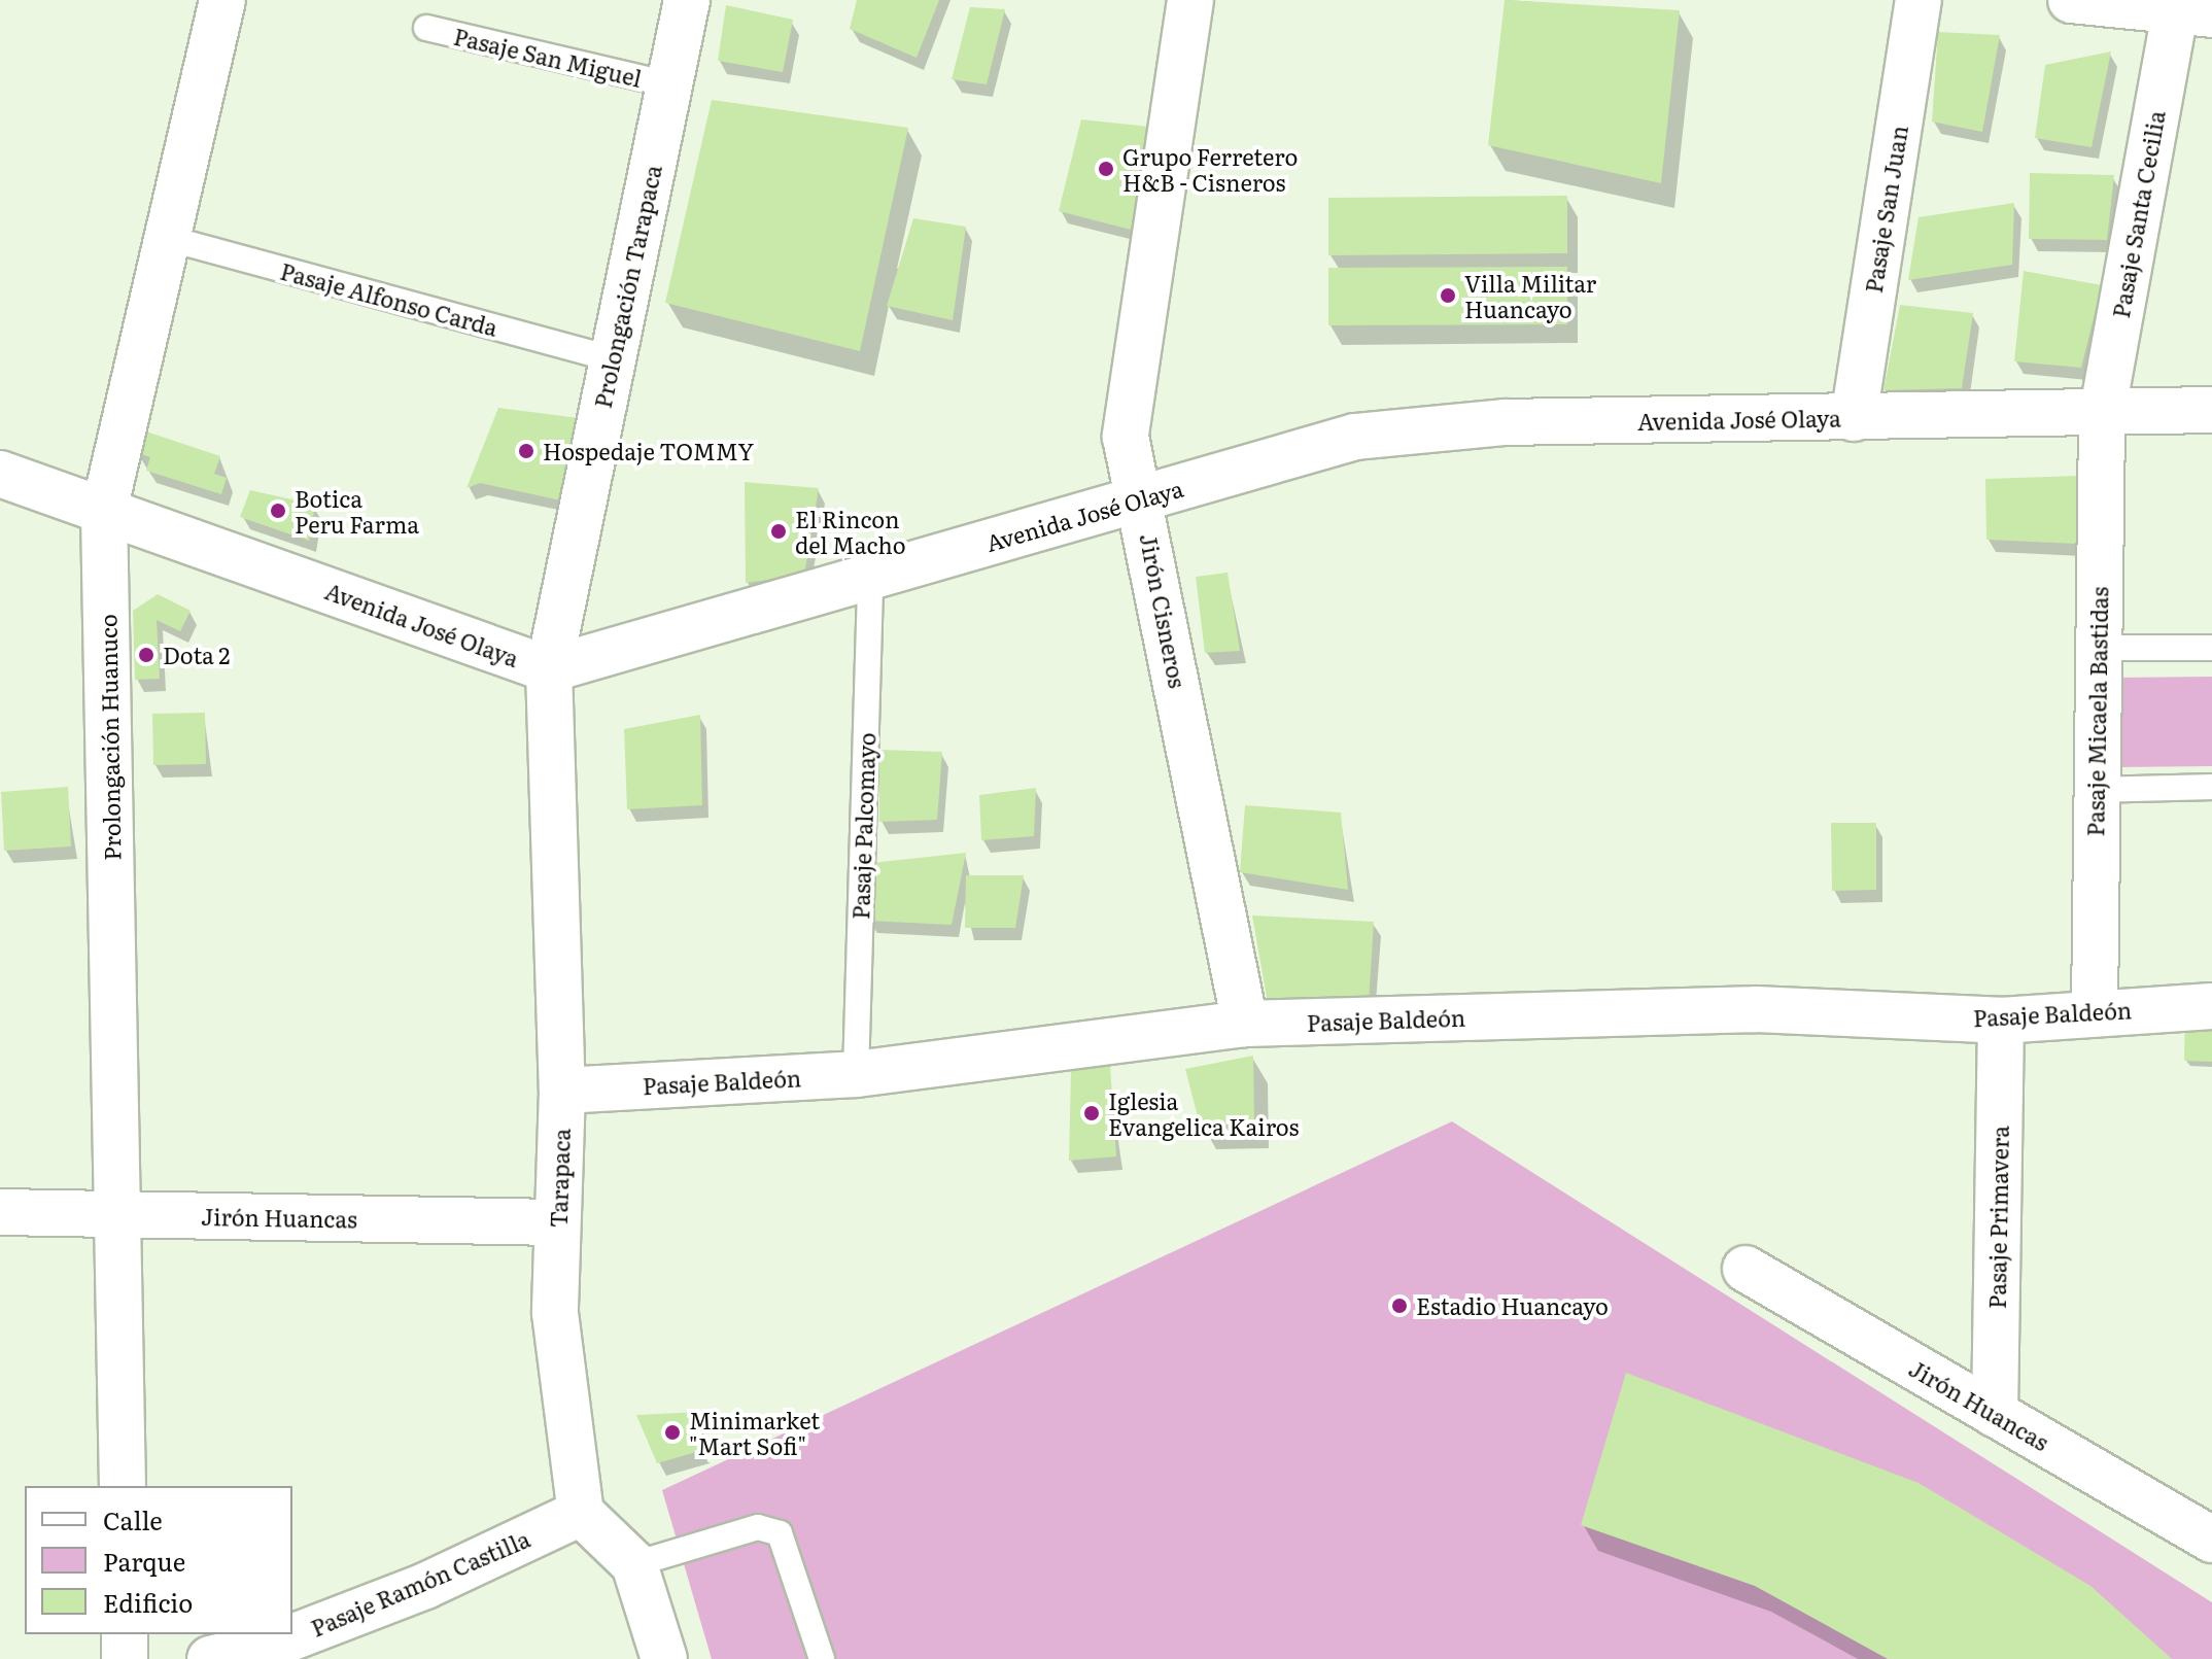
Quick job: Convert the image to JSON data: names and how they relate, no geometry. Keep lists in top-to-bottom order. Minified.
{"streets":{"street":["Pasaje San Juan","Pasaje Santa Cecilia","Prolongación Tarapaca","Avenida José Olaya","Jirón Cisneros","Pasaje Micaela Bastidas","Prolongación Huanuco","Pasaje Baldeón","Tarapaca","Jirón Huancas","Pasaje Primavera","Pasaje Ramón Castilla"],"lane":["Pasaje San Miguel","Pasaje Alfonso Carda","Pasaje Palcomayo"]},"crossings":[["Pasaje San Miguel","Prolongación Tarapaca"],["Pasaje San Juan","Avenida José Olaya"],["Pasaje Santa Cecilia","Avenida José Olaya"],["Pasaje Santa Cecilia","Pasaje Micaela Bastidas"],["Prolongación Tarapaca","Pasaje Alfonso Carda"],["Prolongación Tarapaca","Avenida José Olaya"],["Prolongación Tarapaca","Tarapaca"],["Pasaje Alfonso Carda","Prolongación Huanuco"],["Avenida José Olaya","Jirón Cisneros"],["Avenida José Olaya","Pasaje Micaela Bastidas"],["Avenida José Olaya","Prolongación Huanuco"],["Avenida José Olaya","Pasaje Palcomayo"],["Avenida José Olaya","Tarapaca"],["Jirón Cisneros","Pasaje Baldeón"],["Pasaje Micaela Bastidas","Pasaje Baldeón"],["Prolongación Huanuco","Jirón Huancas"],["Pasaje Palcomayo","Pasaje Baldeón"],["Pasaje Baldeón","Tarapaca"],["Pasaje Baldeón","Pasaje Primavera"],["Tarapaca","Jirón Huancas"],["Tarapaca","Pasaje Ramón Castilla"],["Jirón Huancas","Pasaje Primavera"]],"places":["Grupo Ferretero H&B - Cisneros","Villa Militar Huancayo","Hospedaje TOMMY","Botica Peru Farma","El Rincon del Macho","Dota 2","Iglesia Evangelica Kairos","Estadio Huancayo","Minimarket \"Mart Sofi\""],"legend":["Calle","Parque","Edificio"]}
